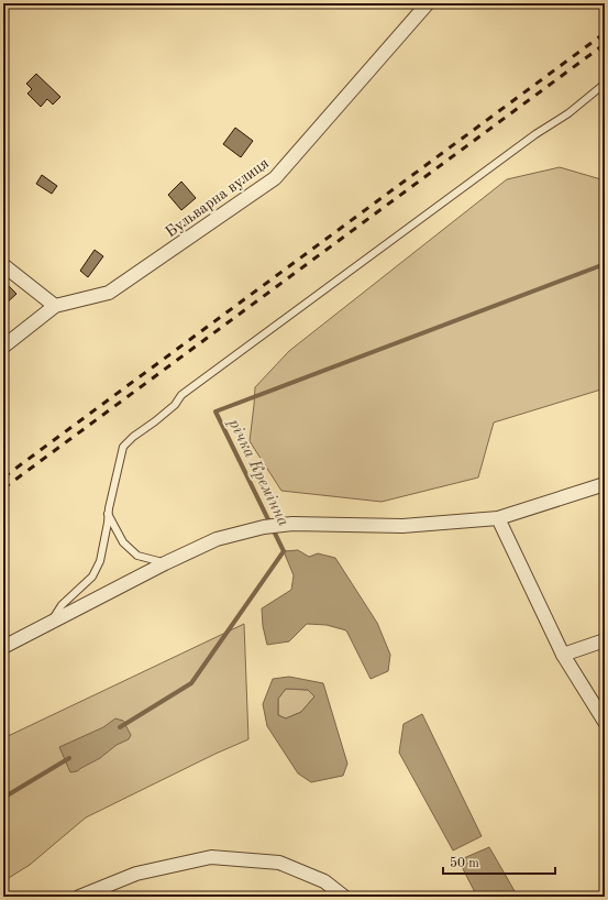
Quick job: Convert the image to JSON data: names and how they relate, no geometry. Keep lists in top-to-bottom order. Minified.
{"streets":{"street":["Бульварна вулиця"]},"water":["річка Кремінна"],"scale_bar":"50 m"}
